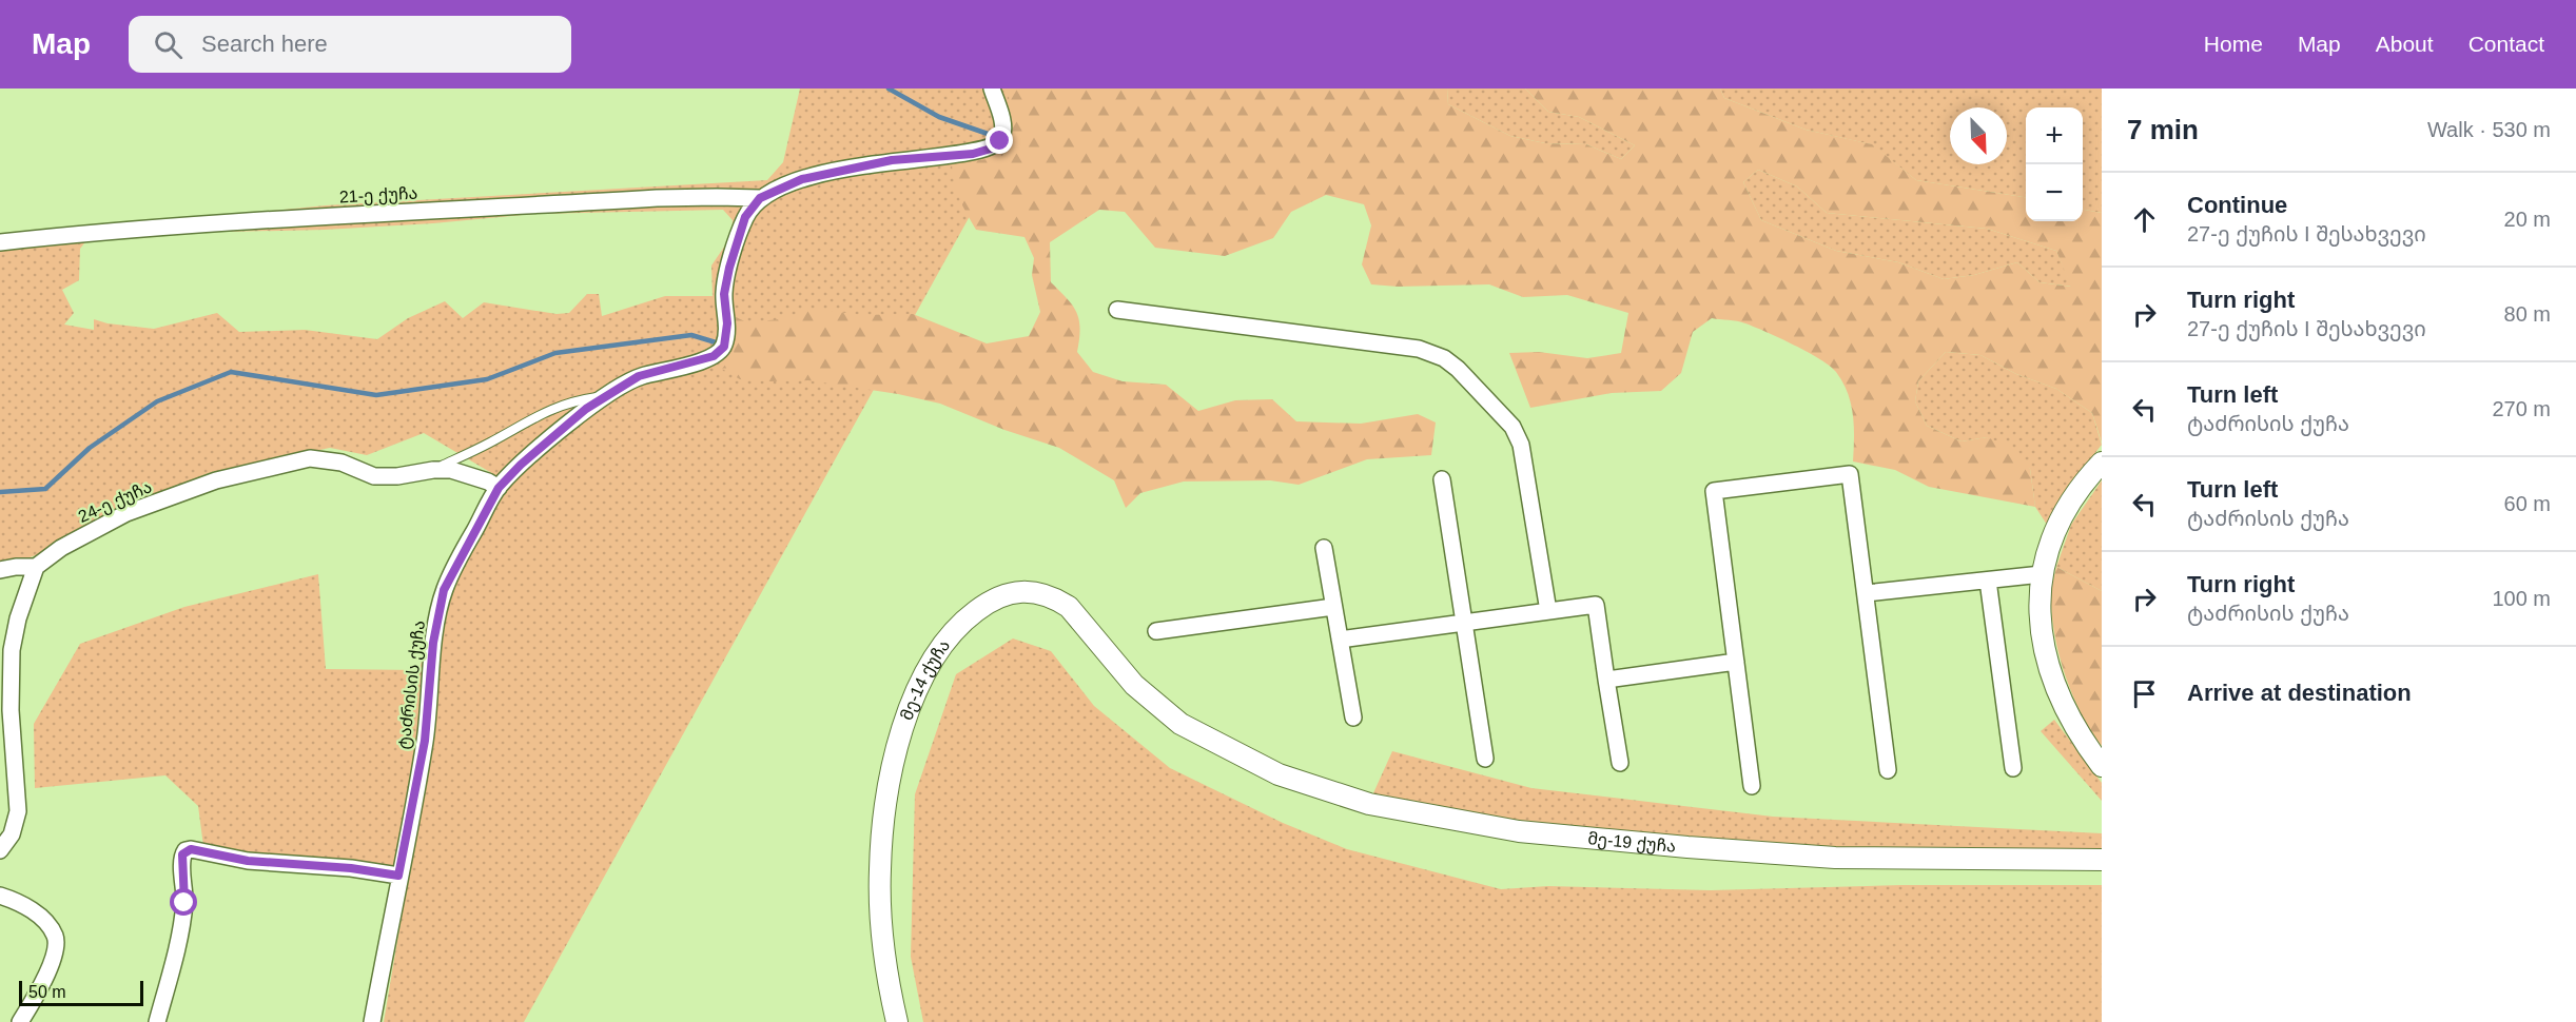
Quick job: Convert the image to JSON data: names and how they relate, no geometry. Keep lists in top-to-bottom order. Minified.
{"streets":{"street":["21-ე ქუჩა","24-ე ქუჩა","მე-14 ქუჩა","ტაძრისის ქუჩა","მე-19 ქუჩა"]},"crossings":[["21-ე ქუჩა","ტაძრისის ქუჩა"],["24-ე ქუჩა","ტაძრისის ქუჩა"],["მე-14 ქუჩა","მე-19 ქუჩა"]],"scale_bar":"50 m","north":"bottom right","page":{"header":"Map","search":"Search here","nav":["Home","Map","About","Contact"],"heading":["7 min","Walk · 530 m"],"map_buttons":["+","−"],"list":[["Continue","27-ე ქუჩის I შესახვევი","20 m"],["Turn right","27-ე ქუჩის I შესახვევი","80 m"],["Turn left","ტაძრისის ქუჩა","270 m"],["Turn left","ტაძრისის ქუჩა","60 m"],["Turn right","ტაძრისის ქუჩა","100 m"],"Arrive at destination"],"scale":"50 m"}}
